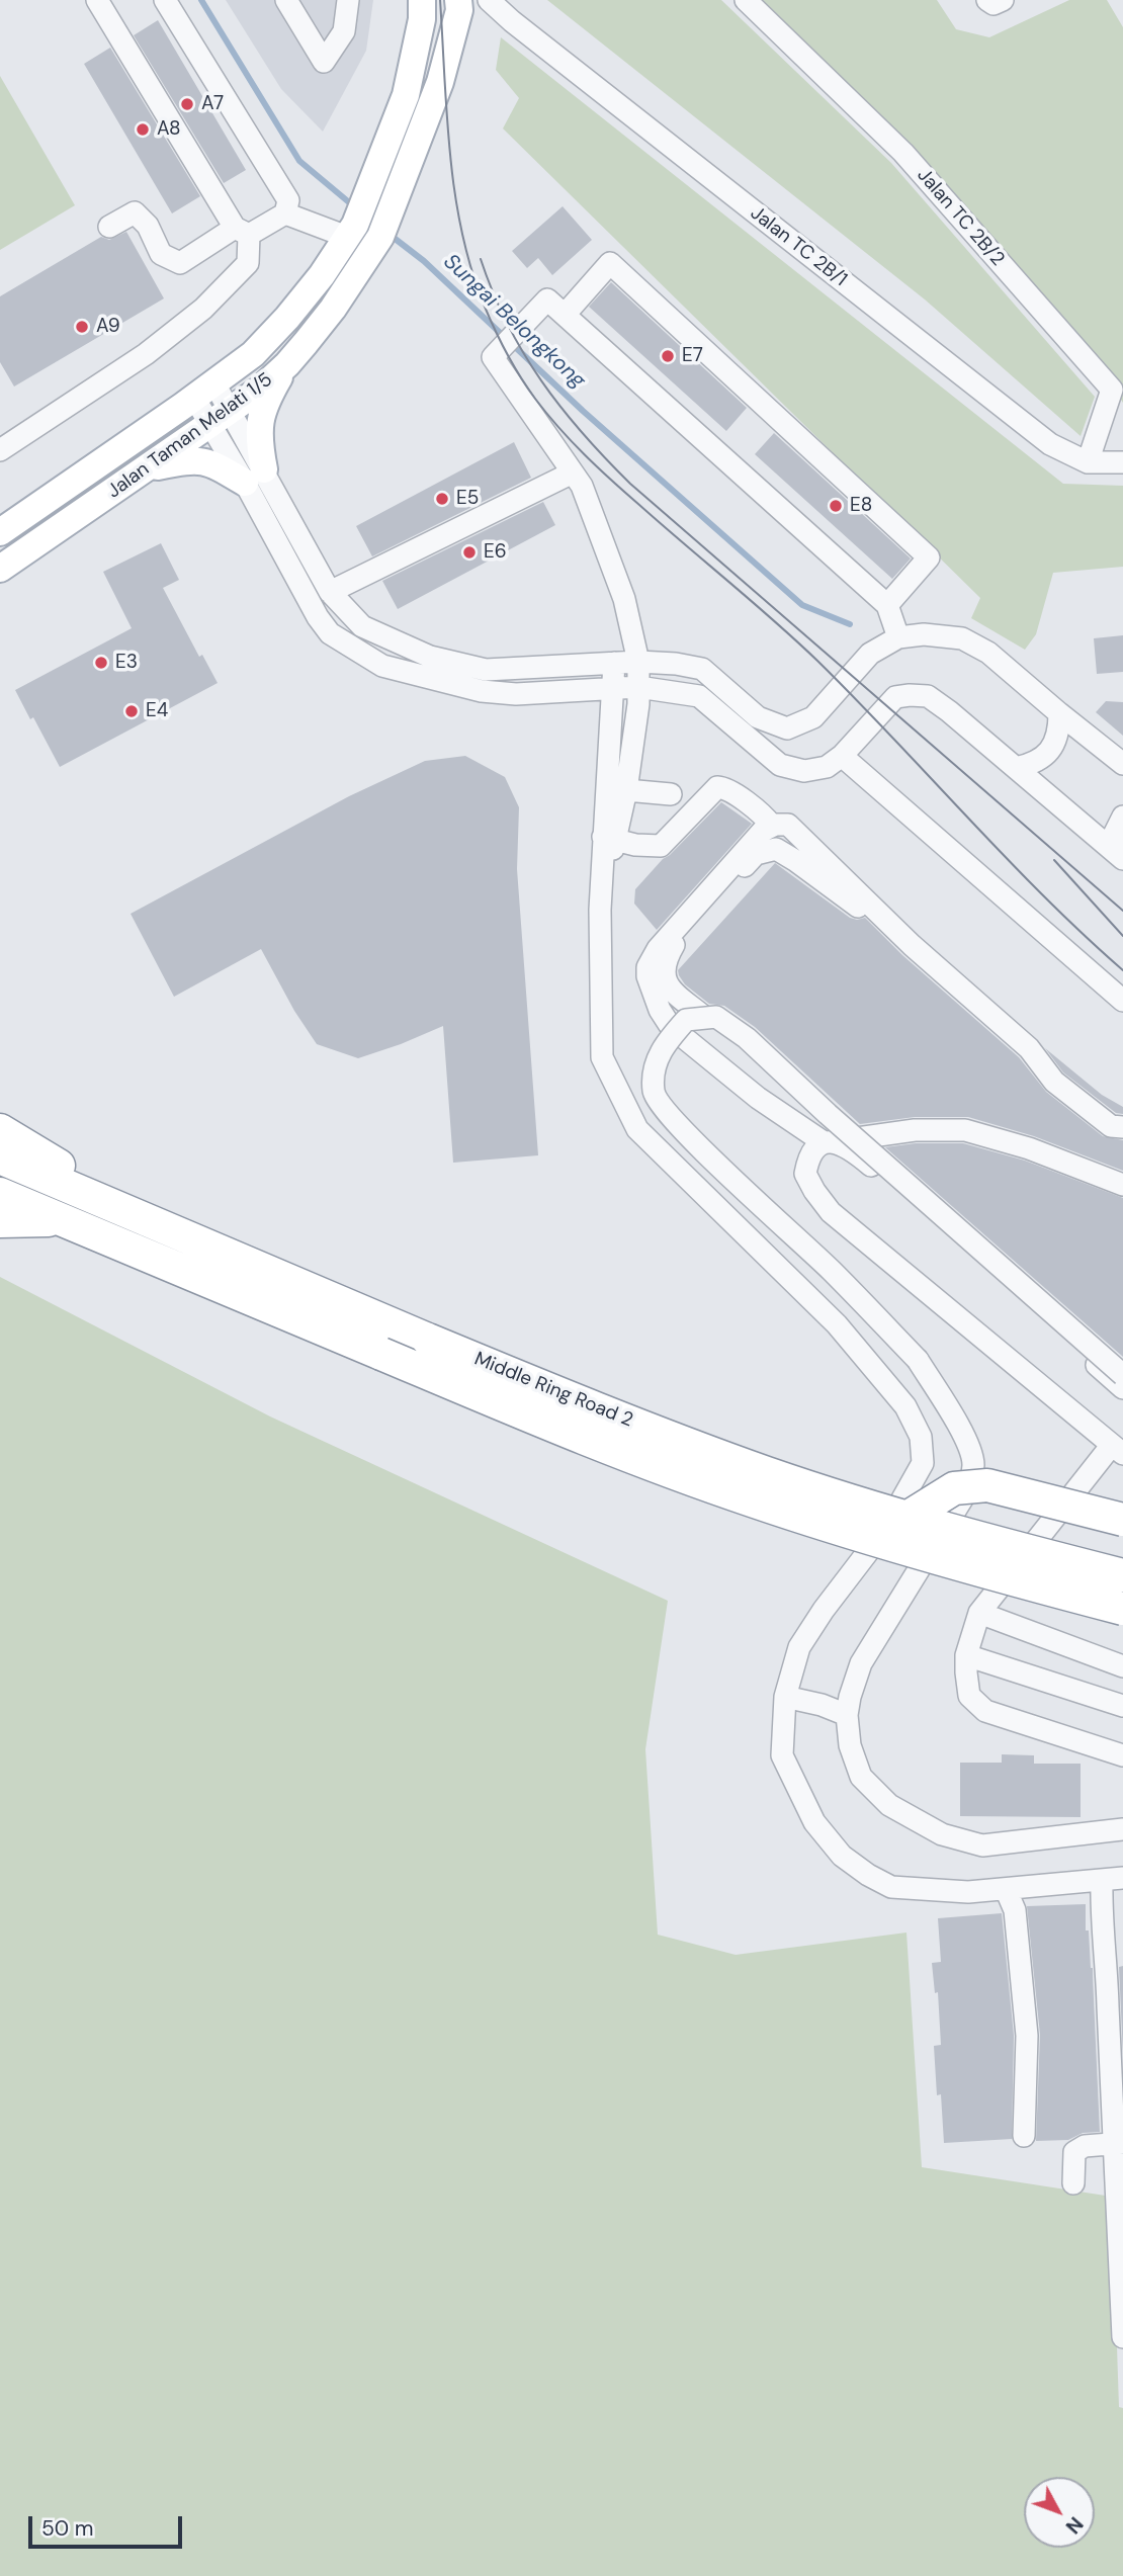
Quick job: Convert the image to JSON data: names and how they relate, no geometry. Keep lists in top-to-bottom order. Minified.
{"streets":{"highway":["Middle Ring Road 2"],"main road":["Jalan Taman Melati 1/5"],"street":["Jalan TC 2B/2","Jalan TC 2B/1"]},"crossings":[["Jalan TC 2B/2","Jalan TC 2B/1"]],"water":["Sungai Belongkong"],"places":["A7","A8","A9","E7","E5","E8","E6","E3","E4"],"scale_bar":"50 m","north":"bottom right"}
